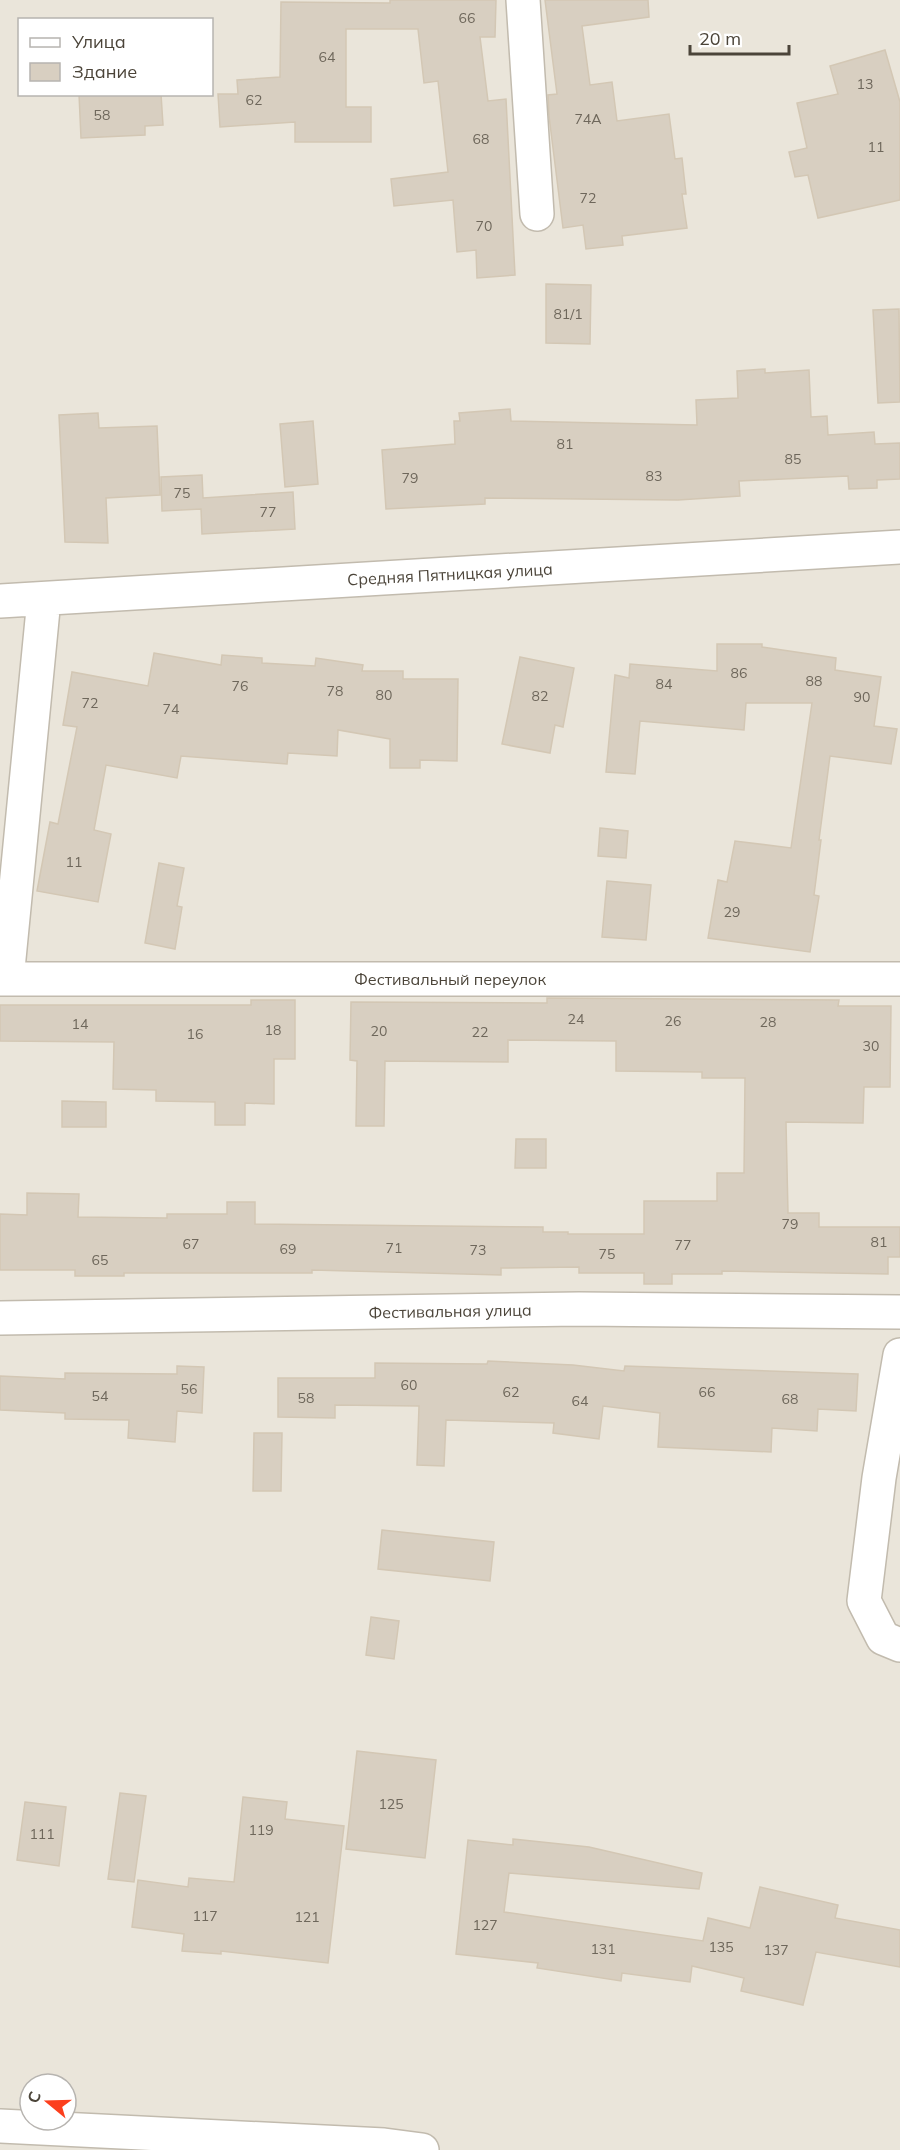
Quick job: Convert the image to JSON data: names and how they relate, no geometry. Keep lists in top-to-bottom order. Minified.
{"streets":{"street":["Средняя Пятницкая улица","Фестивальный переулок","Фестивальная улица"]},"house_numbers":["66","64","13","62","58","74А","68","11","72","70","81/1","81","85","83","79","75","77","86","88","84","76","78","80","82","90","72","74","11","29","24","26","28","14","18","20","22","16","30","79","81","67","77","71","69","73","75","65","60","56","62","66","54","58","68","64","125","119","111","117","121","127","135","131","137"],"legend":["Улица","Здание"],"scale_bar":"20 m","north":"left"}
